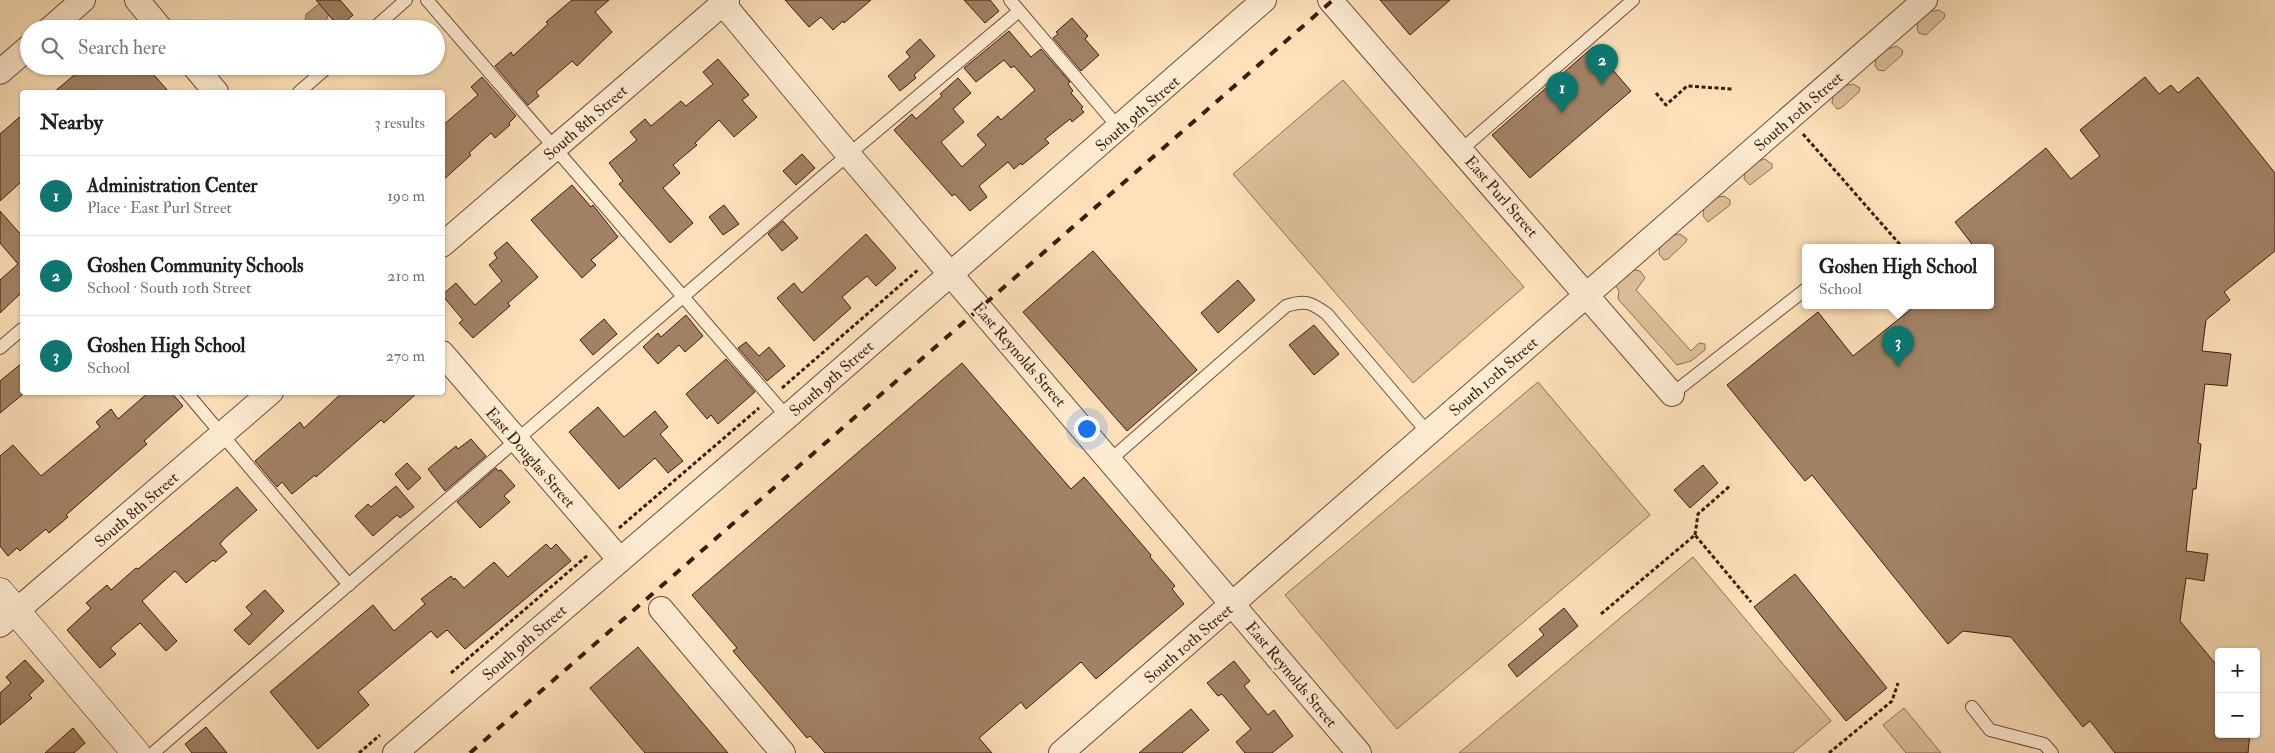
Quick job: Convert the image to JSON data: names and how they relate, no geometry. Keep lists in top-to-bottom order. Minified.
{"streets":{"street":["South 10th Street","South 9th Street","South 8th Street","East Purl Street","East Reynolds Street","East Douglas Street"]},"crossings":[["South 10th Street","East Purl Street"],["South 10th Street","East Reynolds Street"],["South 9th Street","East Reynolds Street"],["South 9th Street","East Douglas Street"],["South 8th Street","East Reynolds Street"]],"page":{"search":"Search here","pins":["2","1","3"],"heading":["Nearby","3 results"],"list":[{"mark":"1","name":"Administration Center","note":"Place · East Purl Street","value":"190 m"},{"mark":"2","name":"Goshen Community Schools","note":"School · South 10th Street","value":"210 m"},{"mark":"3","name":"Goshen High School","note":"School","value":"270 m"}],"popup":["Goshen High School","School"],"map_buttons":["+","−"]}}
